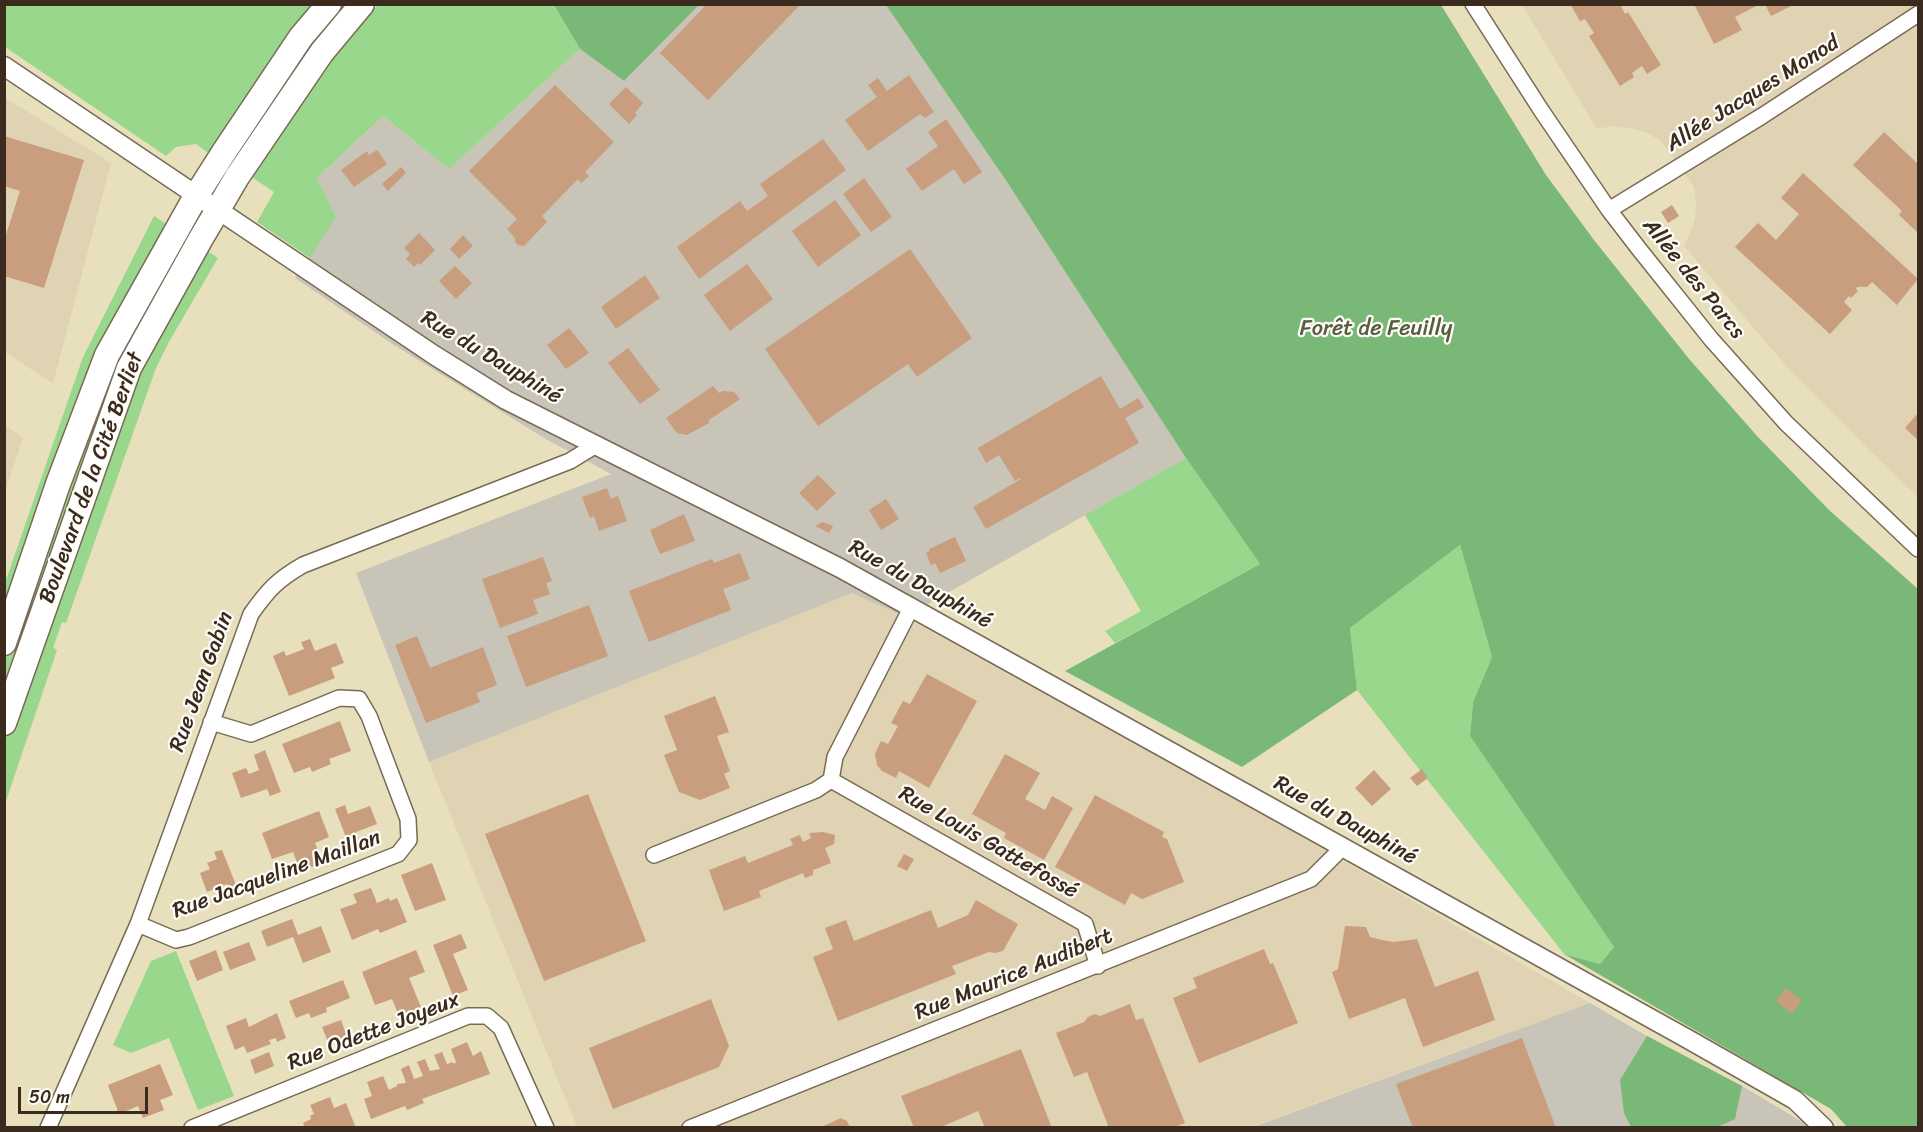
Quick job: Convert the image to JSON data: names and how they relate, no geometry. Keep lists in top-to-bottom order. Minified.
{"streets":{"main road":["Boulevard de la Cité Berliet"],"street":["Allée Jacques Monod","Allée des Parcs","Rue du Dauphiné","Rue Jean Gabin","Rue Louis Gattefossé","Rue Jacqueline Maillan","Rue Maurice Audibert","Rue Odette Joyeux"]},"crossings":[["Allée Jacques Monod","Allée des Parcs"],["Rue du Dauphiné","Boulevard de la Cité Berliet"],["Rue du Dauphiné","Rue Jean Gabin"],["Rue du Dauphiné","Rue Maurice Audibert"],["Rue Jean Gabin","Rue Jacqueline Maillan"],["Rue Louis Gattefossé","Rue Maurice Audibert"]],"parks":["Forêt de Feuilly"],"scale_bar":"50 m"}
